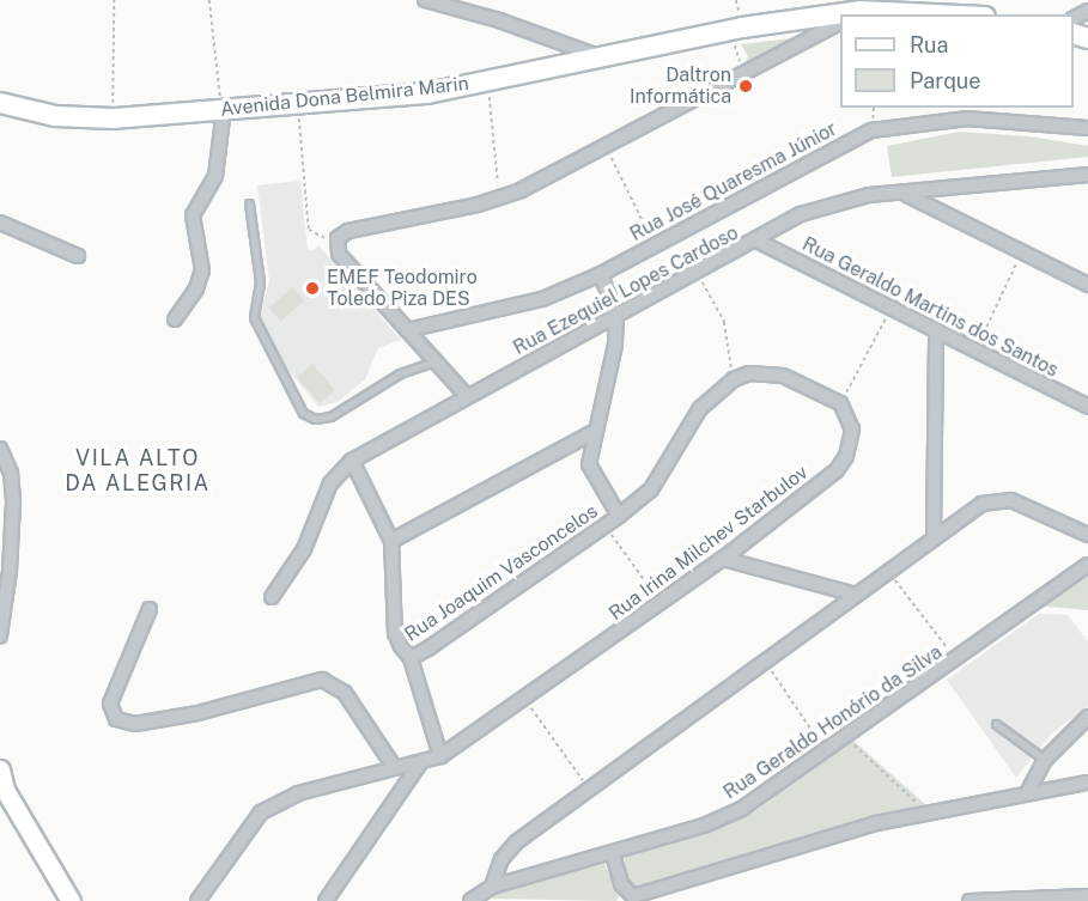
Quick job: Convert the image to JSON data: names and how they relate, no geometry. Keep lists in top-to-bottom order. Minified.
{"streets":{"main road":["Avenida Dona Belmira Marin"],"street":["Rua José Quaresma Júnior","Rua Ezequiel Lopes Cardoso","Rua Geraldo Martins dos Santos","Rua Irina Milchev Starbulov","Rua Joaquim Vasconcelos","Rua Geraldo Honório da Silva"]},"crossings":[["Rua Ezequiel Lopes Cardoso","Rua Geraldo Martins dos Santos"]],"districts":["VILA ALTO DA ALEGRIA"],"places":["Daltron Informática","EMEF Teodomiro Toledo Piza DES"],"legend":["Rua","Parque"]}
